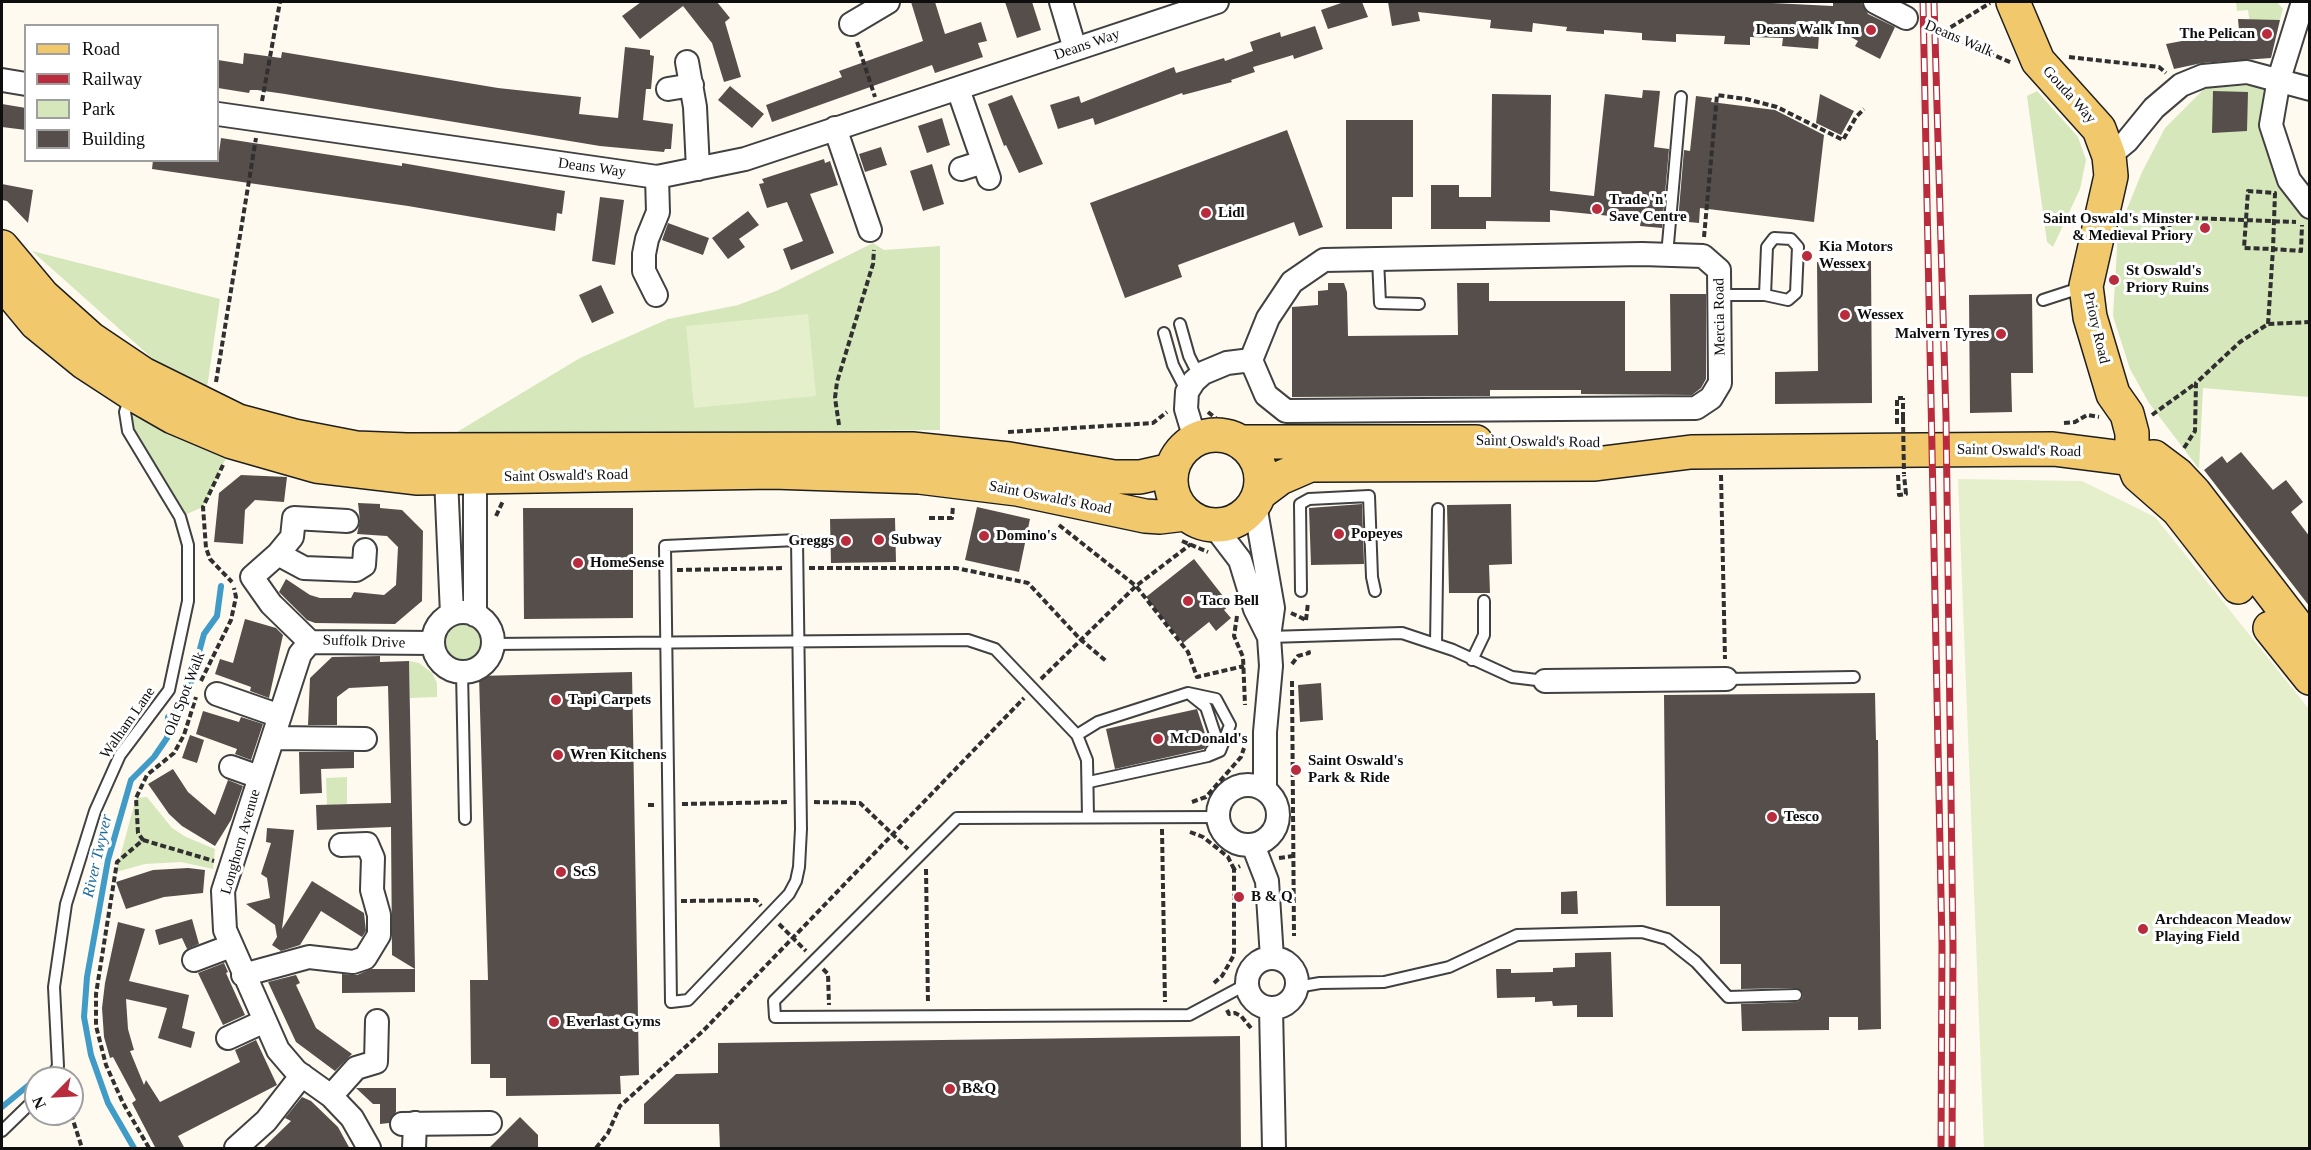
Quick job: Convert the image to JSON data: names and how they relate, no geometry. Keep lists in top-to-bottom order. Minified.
{"streets":{"main road":["Gouda Way","Priory Road","Saint Oswald's Road"],"street":["Deans Walk","Deans Way","Mercia Road","Suffolk Drive","Longhorn Avenue"],"lane":["Walham Lane"],"path":["Old Spot Walk"]},"crossings":[["Deans Walk","Gouda Way"],["Gouda Way","Priory Road"],["Priory Road","Saint Oswald's Road"],["Saint Oswald's Road","Old Spot Walk"],["Saint Oswald's Road","Walham Lane"],["Suffolk Drive","Longhorn Avenue"]],"water":["River Twyver"],"places":["Deans Walk Inn","The Pelican","Trade 'n' Save Centre","Lidl","Saint Oswald's Minster & Medieval Priory","Kia Motors Wessex","St Oswald's Priory Ruins","Wessex","Malvern Tyres","Popeyes","Domino's","Subway","Greggs","HomeSense","Taco Bell","Tapi Carpets","McDonald's","Wren Kitchens","Saint Oswald's Park & Ride","Tesco","ScS","B & Q","Archdeacon Meadow Playing Field","Everlast Gyms","B&Q"],"legend":["Road","Railway","Park","Building"],"north":"bottom left"}
